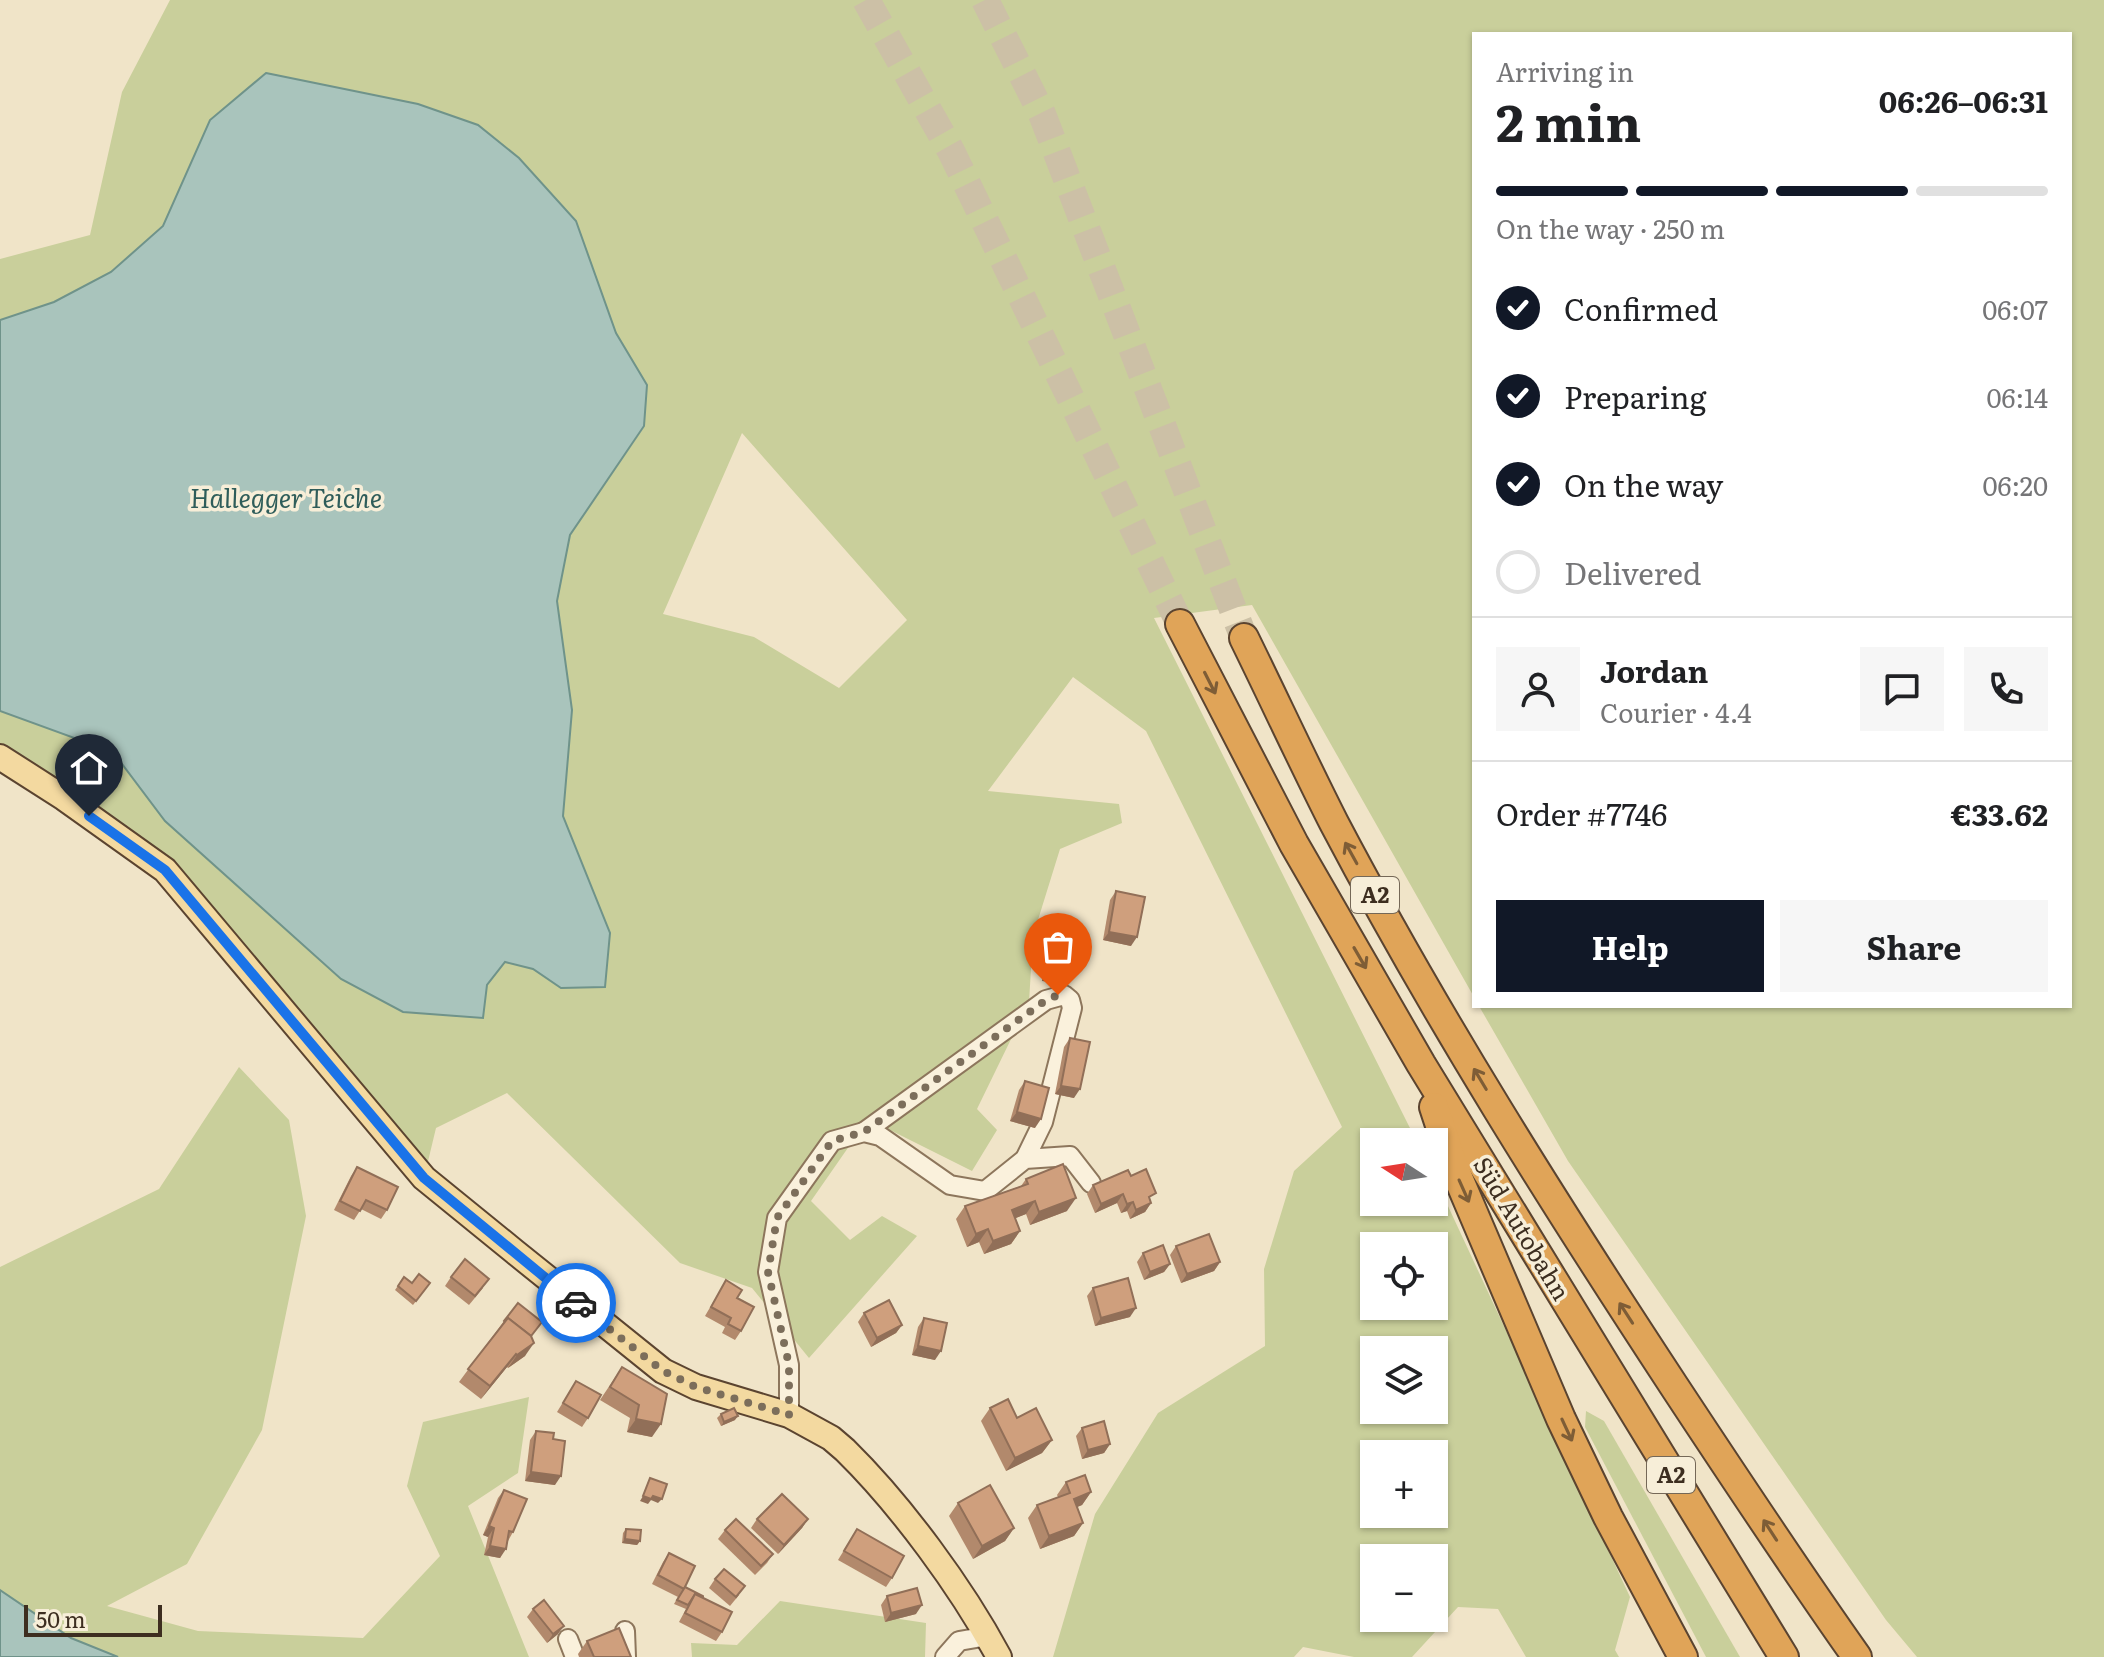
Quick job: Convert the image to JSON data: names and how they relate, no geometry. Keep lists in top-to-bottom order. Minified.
{"streets":{"highway":["A2","Süd Autobahn"]},"water":["Hallegger Teiche"],"scale_bar":"50 m","north":"left","page":{"heading":["2 min","Arriving in","06:26–06:31"],"panel":["Jordan","Courier · 4.4","Order #7746","€33.62"],"bar":"On the way · 250 m","list":[["Confirmed","06:07"],["Preparing","06:14"],["On the way","06:20"],"Delivered"],"buttons":["Help","Share"],"map_buttons":["+","−"],"scale":"50 m"}}
